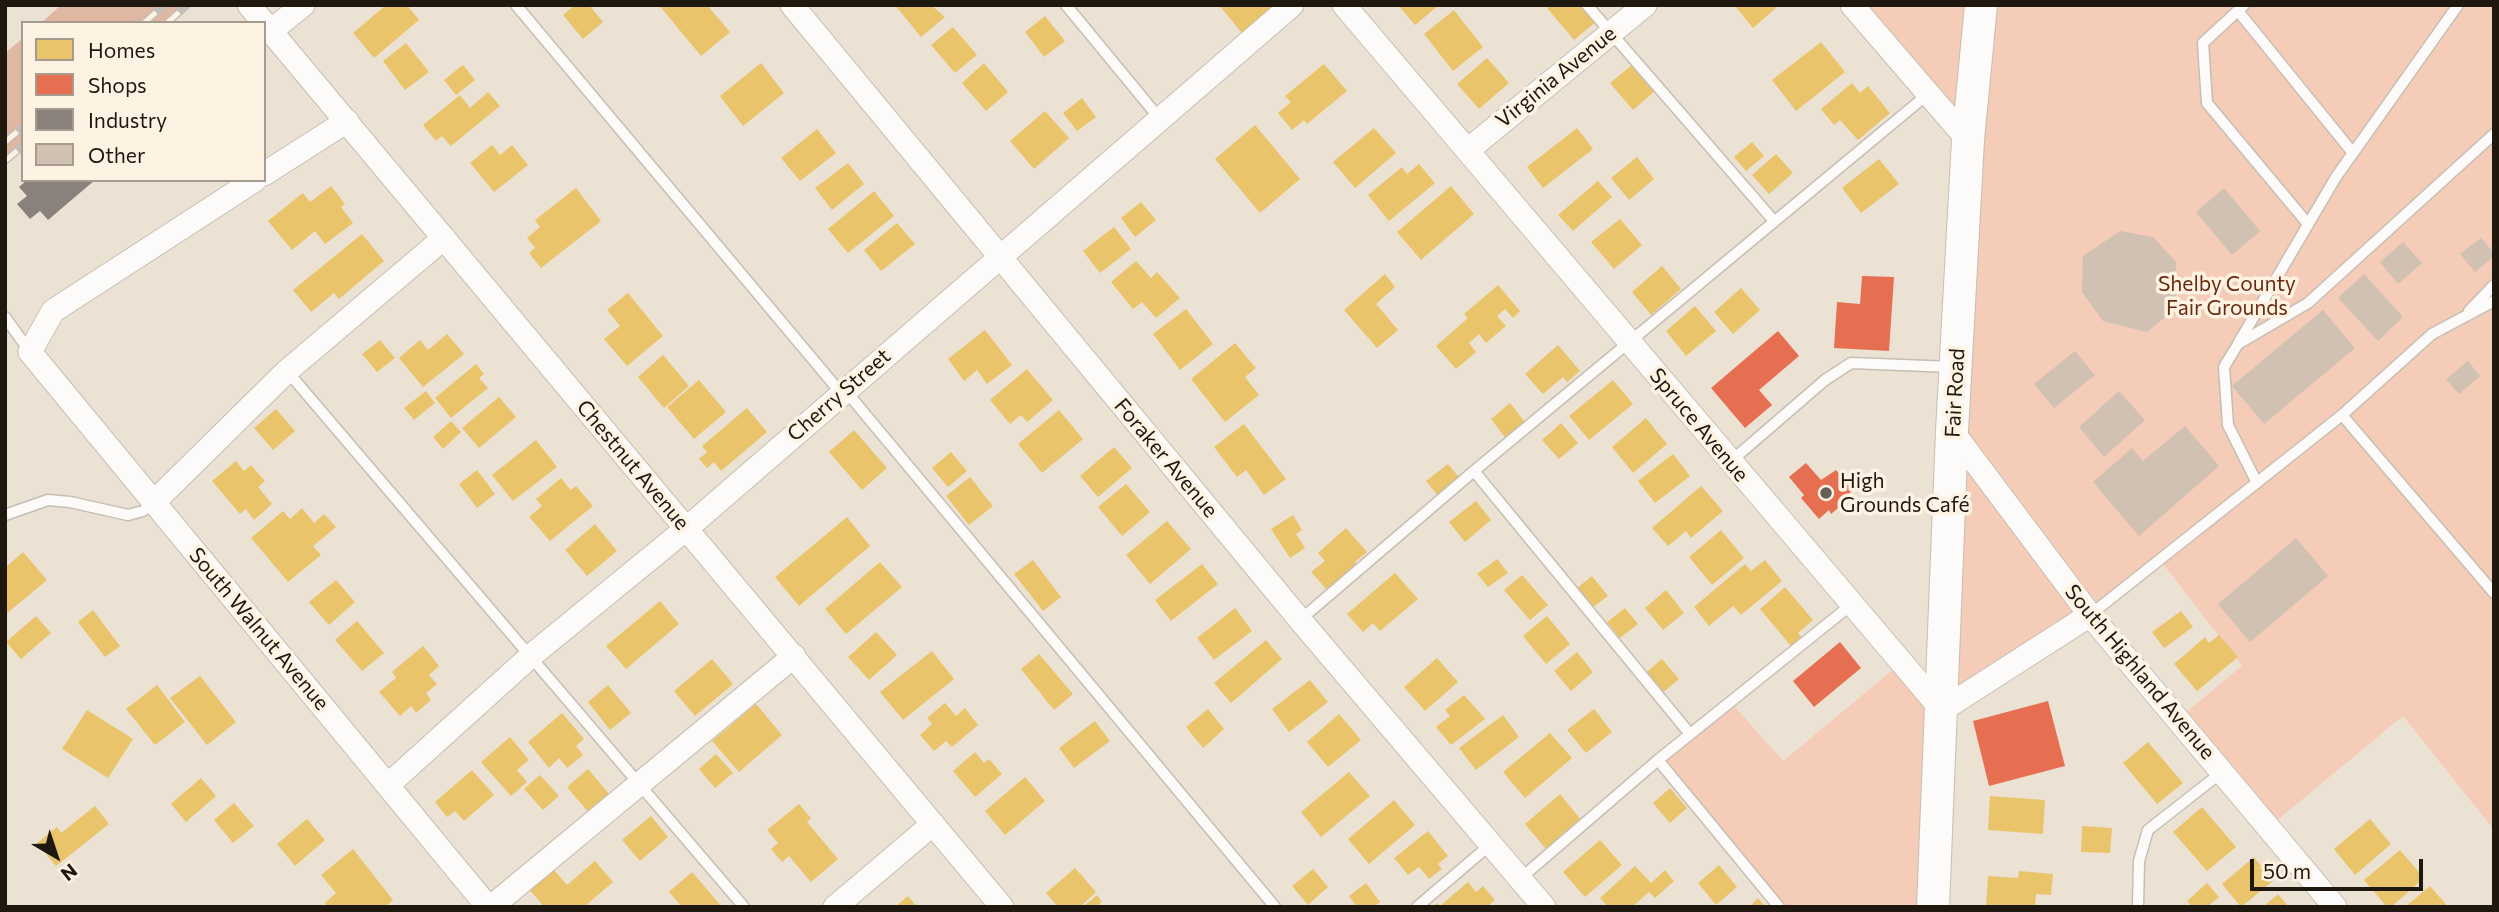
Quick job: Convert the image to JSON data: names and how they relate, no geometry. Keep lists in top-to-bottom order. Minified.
{"streets":{"main road":["Fair Road"],"street":["Virginia Avenue","Cherry Street","Spruce Avenue","Foraker Avenue","Chestnut Avenue","South Walnut Avenue","South Highland Avenue"]},"crossings":[["Virginia Avenue","Spruce Avenue"],["Fair Road","Spruce Avenue"],["Fair Road","South Highland Avenue"],["Cherry Street","Foraker Avenue"],["Cherry Street","Chestnut Avenue"],["Cherry Street","South Walnut Avenue"]],"parks":["Shelby County Fair Grounds"],"places":["High Grounds Café"],"legend":["Homes","Shops","Industry","Other"],"scale_bar":"50 m","north":"bottom right"}
